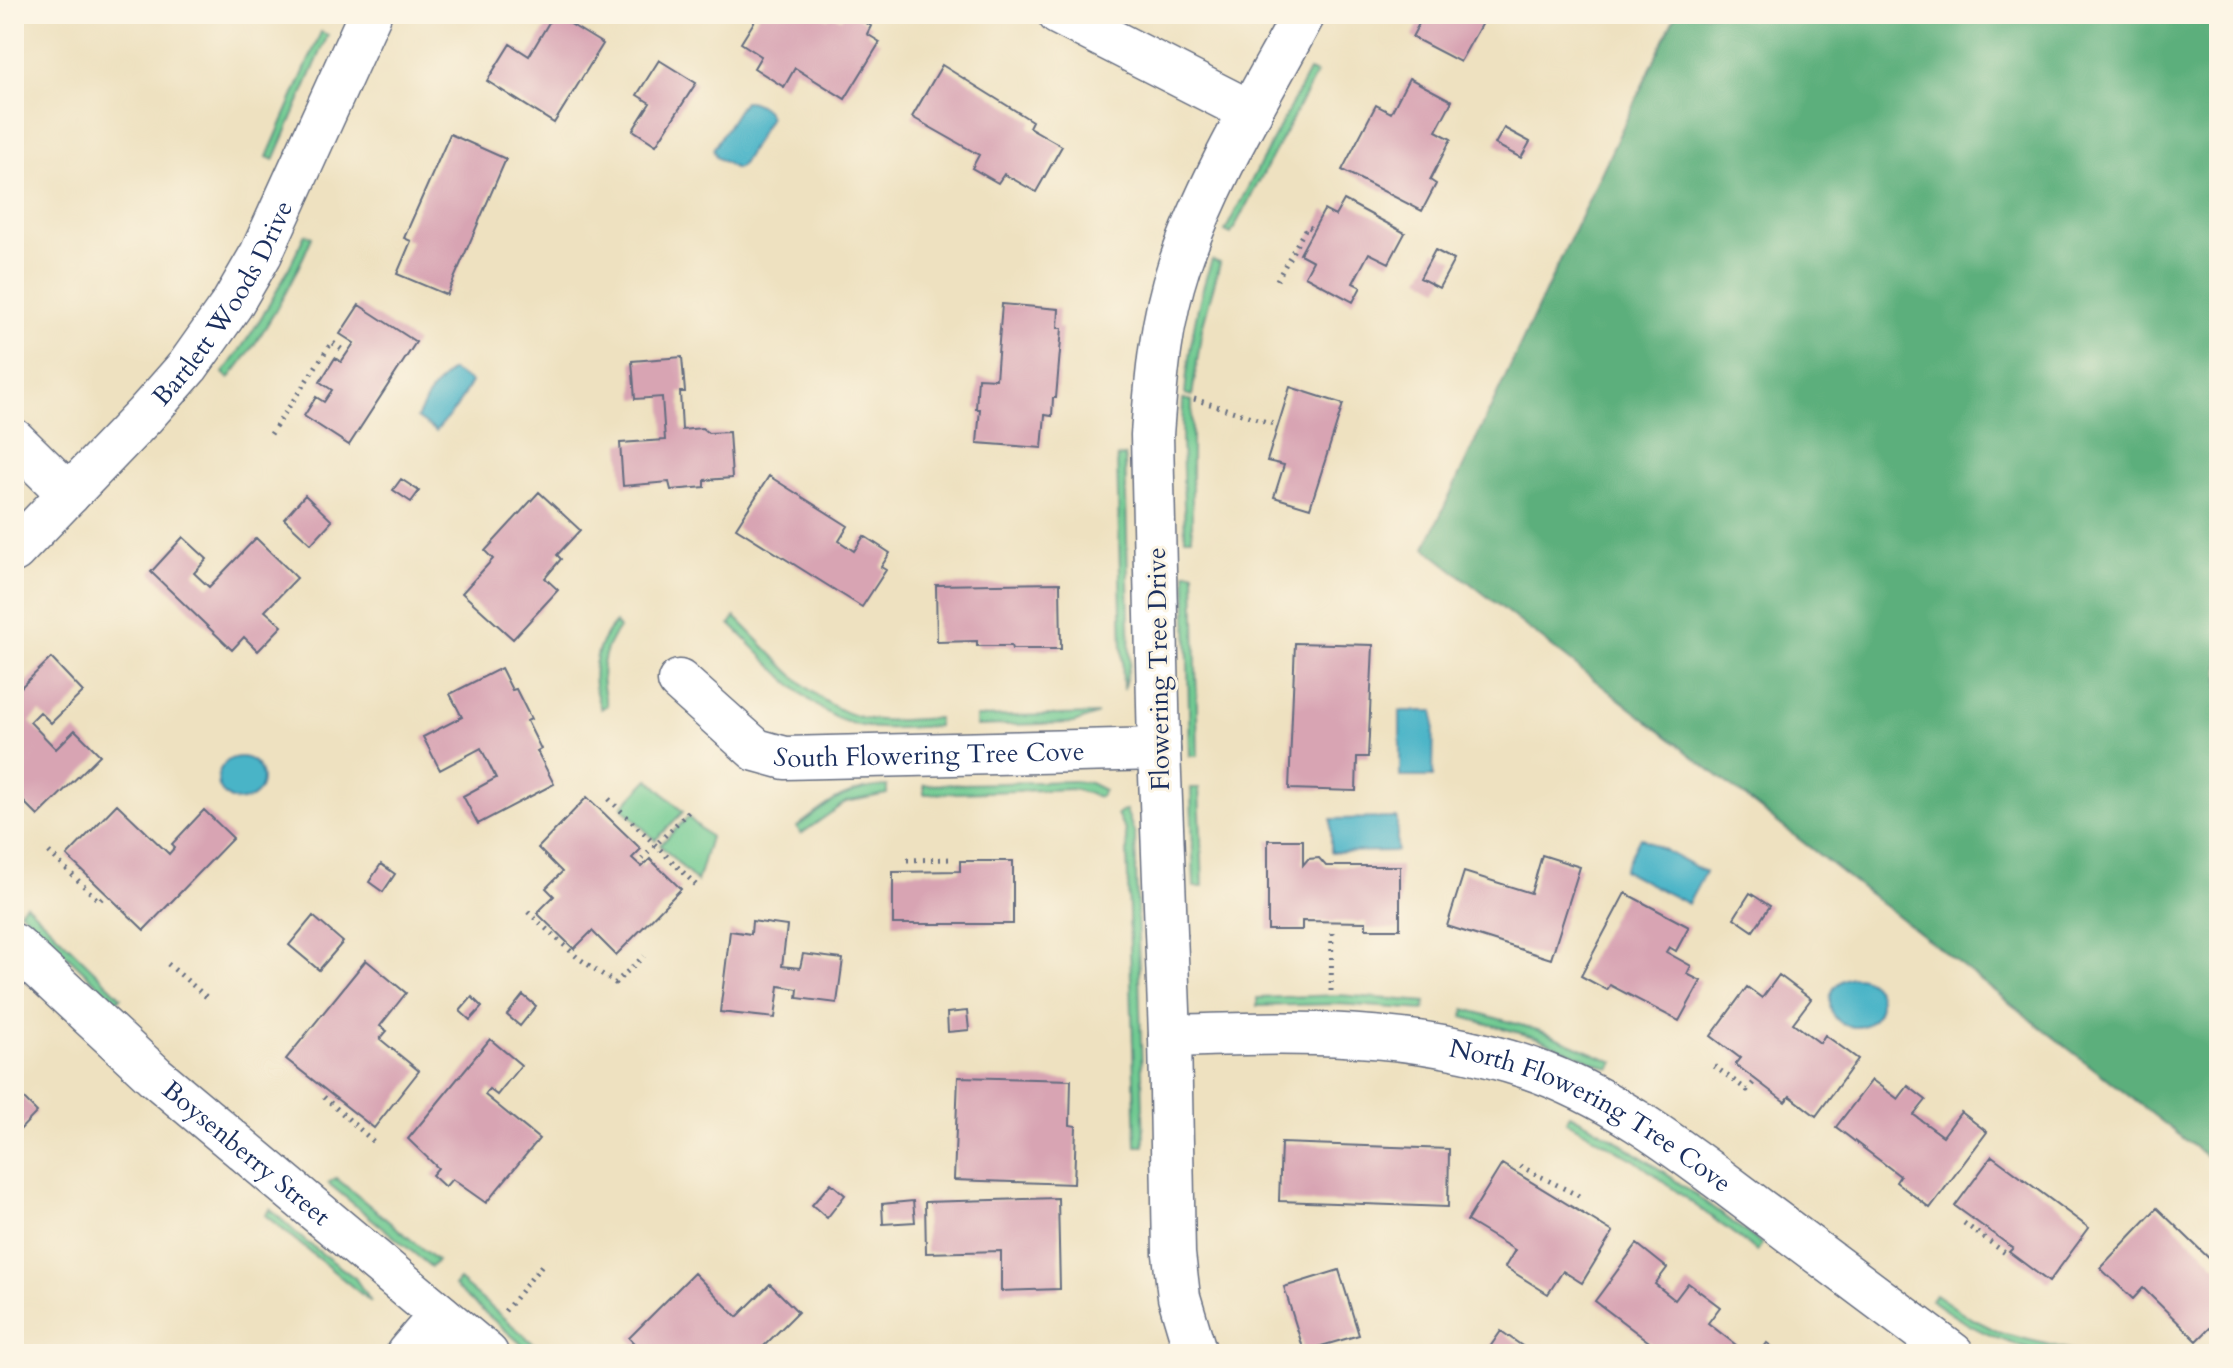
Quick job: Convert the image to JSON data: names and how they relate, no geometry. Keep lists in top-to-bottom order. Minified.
{"streets":{"street":["Bartlett Woods Drive","Flowering Tree Drive","South Flowering Tree Cove","North Flowering Tree Cove","Boysenberry Street"]},"crossings":[["Flowering Tree Drive","South Flowering Tree Cove"],["Flowering Tree Drive","North Flowering Tree Cove"]]}
